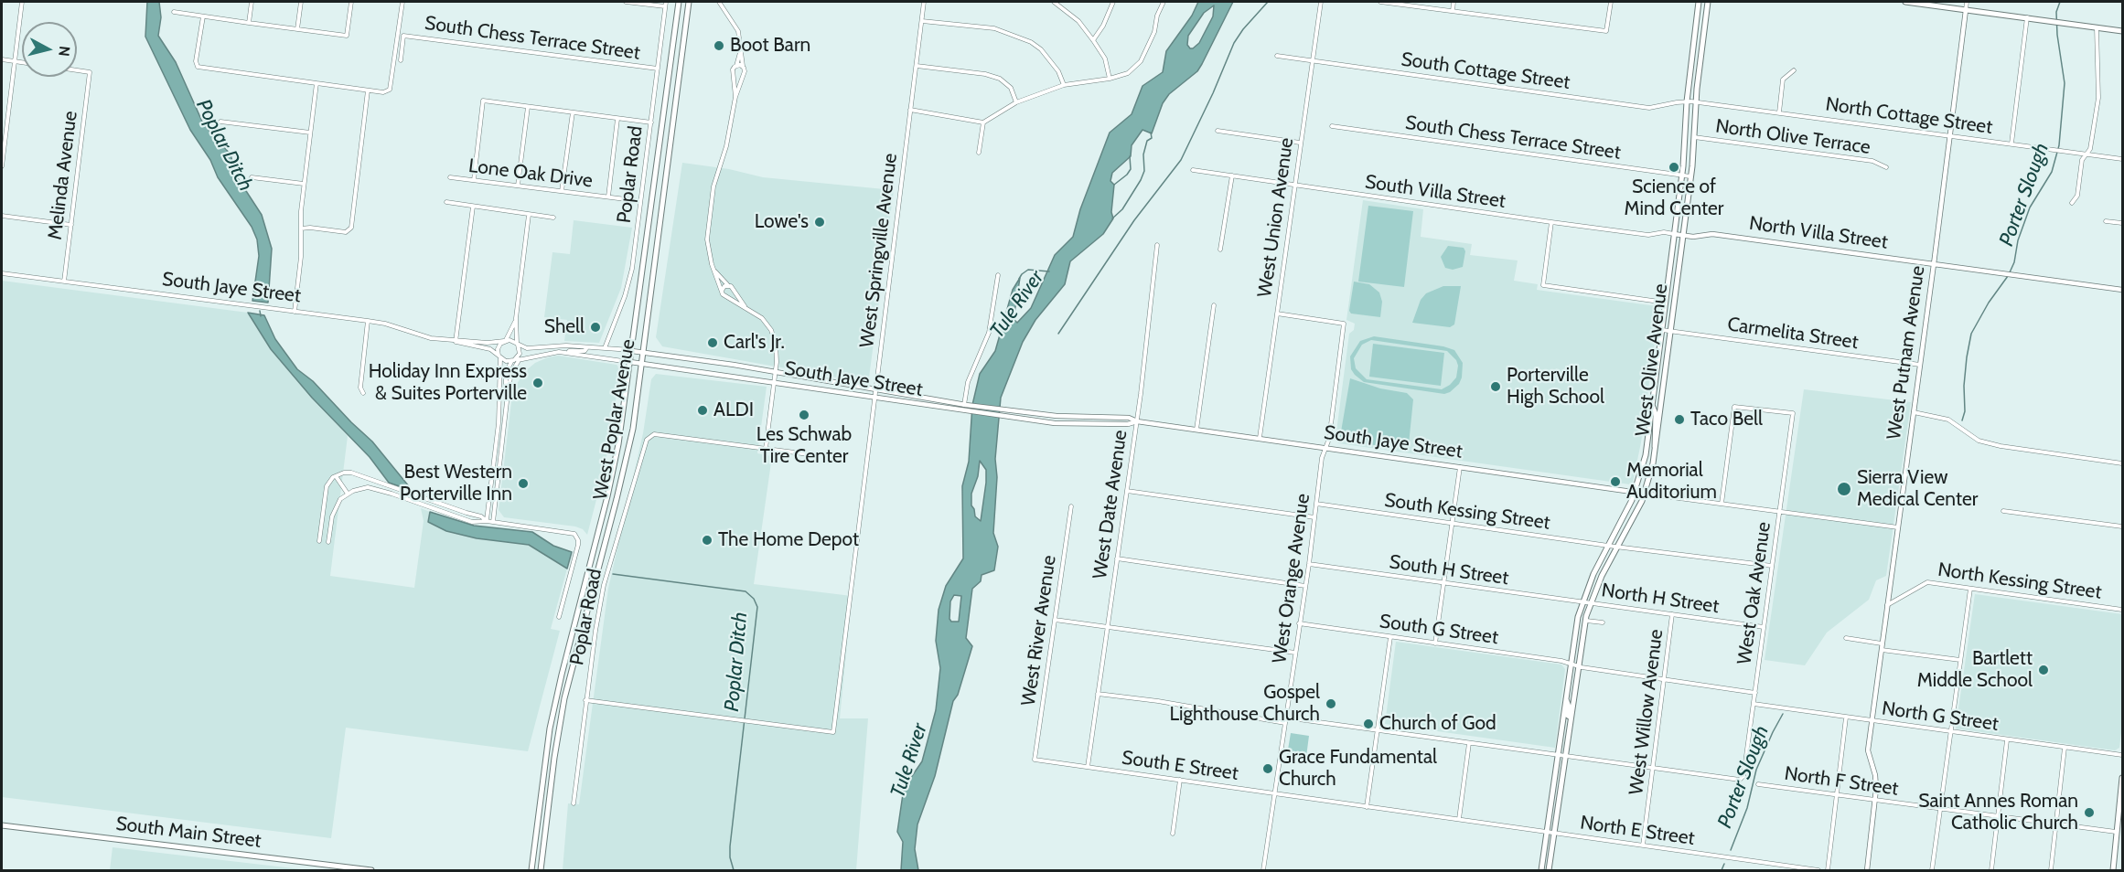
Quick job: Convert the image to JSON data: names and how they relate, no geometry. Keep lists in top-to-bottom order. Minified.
{"streets":{"main road":["West Olive Avenue","West Poplar Avenue","South Main Street"],"street":["South Chess Terrace Street","South Cottage Street","North Cottage Street","North Olive Terrace","Lone Oak Drive","Poplar Road","Melinda Avenue","South Villa Street","West Union Avenue","North Villa Street","West Springville Avenue","South Jaye Street","Carmelita Street","West Putnam Avenue","West Date Avenue","South Kessing Street","South H Street","West Orange Avenue","North Kessing Street","West Oak Avenue","North H Street","South G Street","West River Avenue","West Willow Avenue","North G Street","South E Street","North F Street","North E Street"]},"crossings":[["South Chess Terrace Street","Poplar Road"],["South Chess Terrace Street","West Olive Avenue"],["South Cottage Street","North Cottage Street"],["South Cottage Street","West Union Avenue"],["South Cottage Street","West Olive Avenue"],["North Cottage Street","West Putnam Avenue"],["North Cottage Street","West Olive Avenue"],["North Olive Terrace","West Olive Avenue"],["Lone Oak Drive","Poplar Road"],["Poplar Road","West Springville Avenue"],["Poplar Road","South Jaye Street"],["Melinda Avenue","South Jaye Street"],["South Villa Street","West Union Avenue"],["South Villa Street","North Villa Street"],["South Villa Street","West Olive Avenue"],["West Union Avenue","South Jaye Street"],["West Union Avenue","West Orange Avenue"],["North Villa Street","West Putnam Avenue"],["North Villa Street","West Olive Avenue"],["West Springville Avenue","South Jaye Street"],["South Jaye Street","West Olive Avenue"],["South Jaye Street","West Poplar Avenue"],["South Jaye Street","West Date Avenue"],["South Jaye Street","West Orange Avenue"],["Carmelita Street","West Putnam Avenue"],["Carmelita Street","West Olive Avenue"],["West Putnam Avenue","North Kessing Street"],["West Putnam Avenue","North G Street"],["West Putnam Avenue","North F Street"],["West Olive Avenue","South Kessing Street"],["West Olive Avenue","South H Street"],["West Olive Avenue","North H Street"],["West Olive Avenue","South G Street"],["West Olive Avenue","South E Street"],["West Olive Avenue","North E Street"],["West Date Avenue","South E Street"],["South Kessing Street","West Orange Avenue"],["South H Street","West Orange Avenue"],["South H Street","North H Street"],["West Orange Avenue","South G Street"],["West Orange Avenue","South E Street"],["West Oak Avenue","North H Street"],["West Oak Avenue","West Willow Avenue"],["West Oak Avenue","North G Street"],["North H Street","West Willow Avenue"],["West River Avenue","South E Street"],["West Willow Avenue","North E Street"],["South E Street","North E Street"]],"water":["Poplar Ditch","Porter Slough","Tule River"],"places":["Boot Barn","Science of Mind Center","Lowe's","Shell","Carl's Jr.","Holiday Inn Express & Suites Porterville","Porterville High School","ALDI","Les Schwab Tire Center","Taco Bell","Memorial Auditorium","Best Western Porterville Inn","Sierra View Medical Center","The Home Depot","Bartlett Middle School","Gospel Lighthouse Church","Church of God","Grace Fundamental Church","Saint Annes Roman Catholic Church"],"north":"right"}
